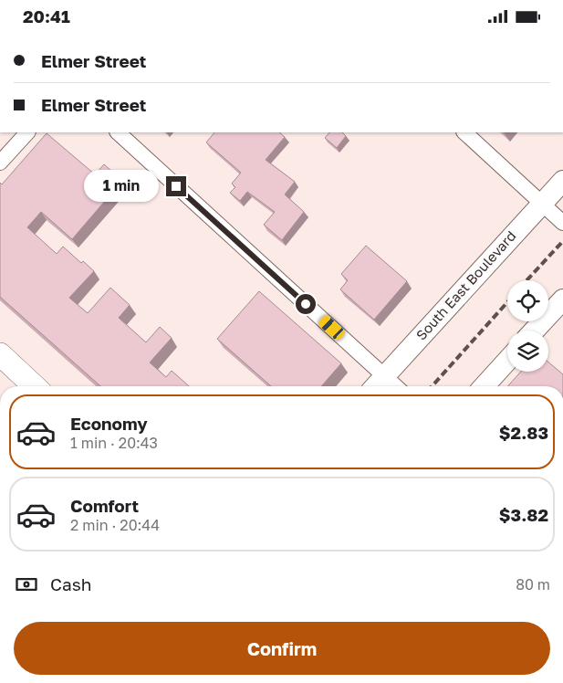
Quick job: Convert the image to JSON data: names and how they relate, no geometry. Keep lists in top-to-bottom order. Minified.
{"streets":{"main road":["South East Boulevard"]},"page":{"status":"20:41","banner":["Elmer Street","Elmer Street"],"bubble":"1 min","list":[{"name":"Economy","note":"1 min · 20:43","value":"$2.83"},{"name":"Comfort","note":"2 min · 20:44","value":"$3.82"}],"pay":["Cash","80 m"],"buttons":"Confirm"}}
